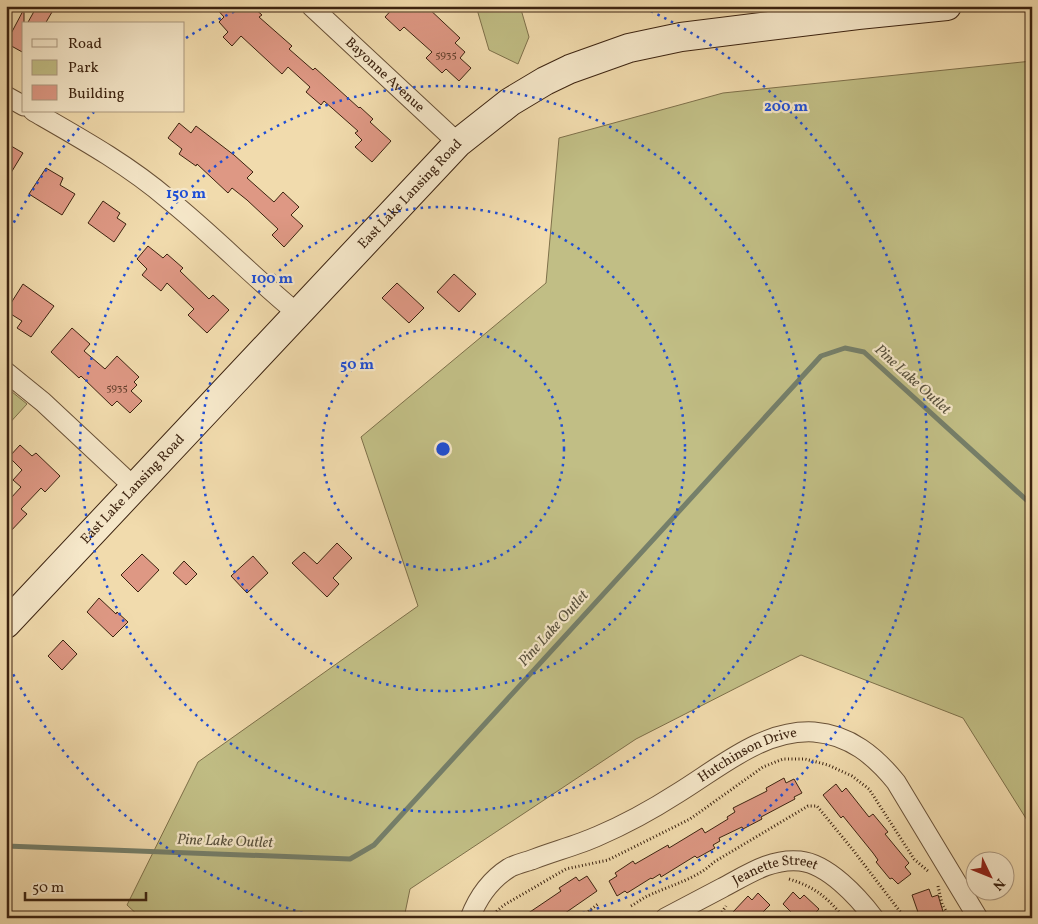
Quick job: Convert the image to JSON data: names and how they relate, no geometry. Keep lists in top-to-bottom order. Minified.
{"streets":{"street":["Bayonne Avenue","East Lake Lansing Road","Hutchinson Drive","Jeanette Street"]},"crossings":[["Bayonne Avenue","East Lake Lansing Road"]],"water":["Pine Lake Outlet"],"house_numbers":["5935","5935"],"legend":["Road","Park","Building"],"scale_bar":"50 m","north":"bottom right","rings":["200 m","150 m","100 m","50 m"]}
